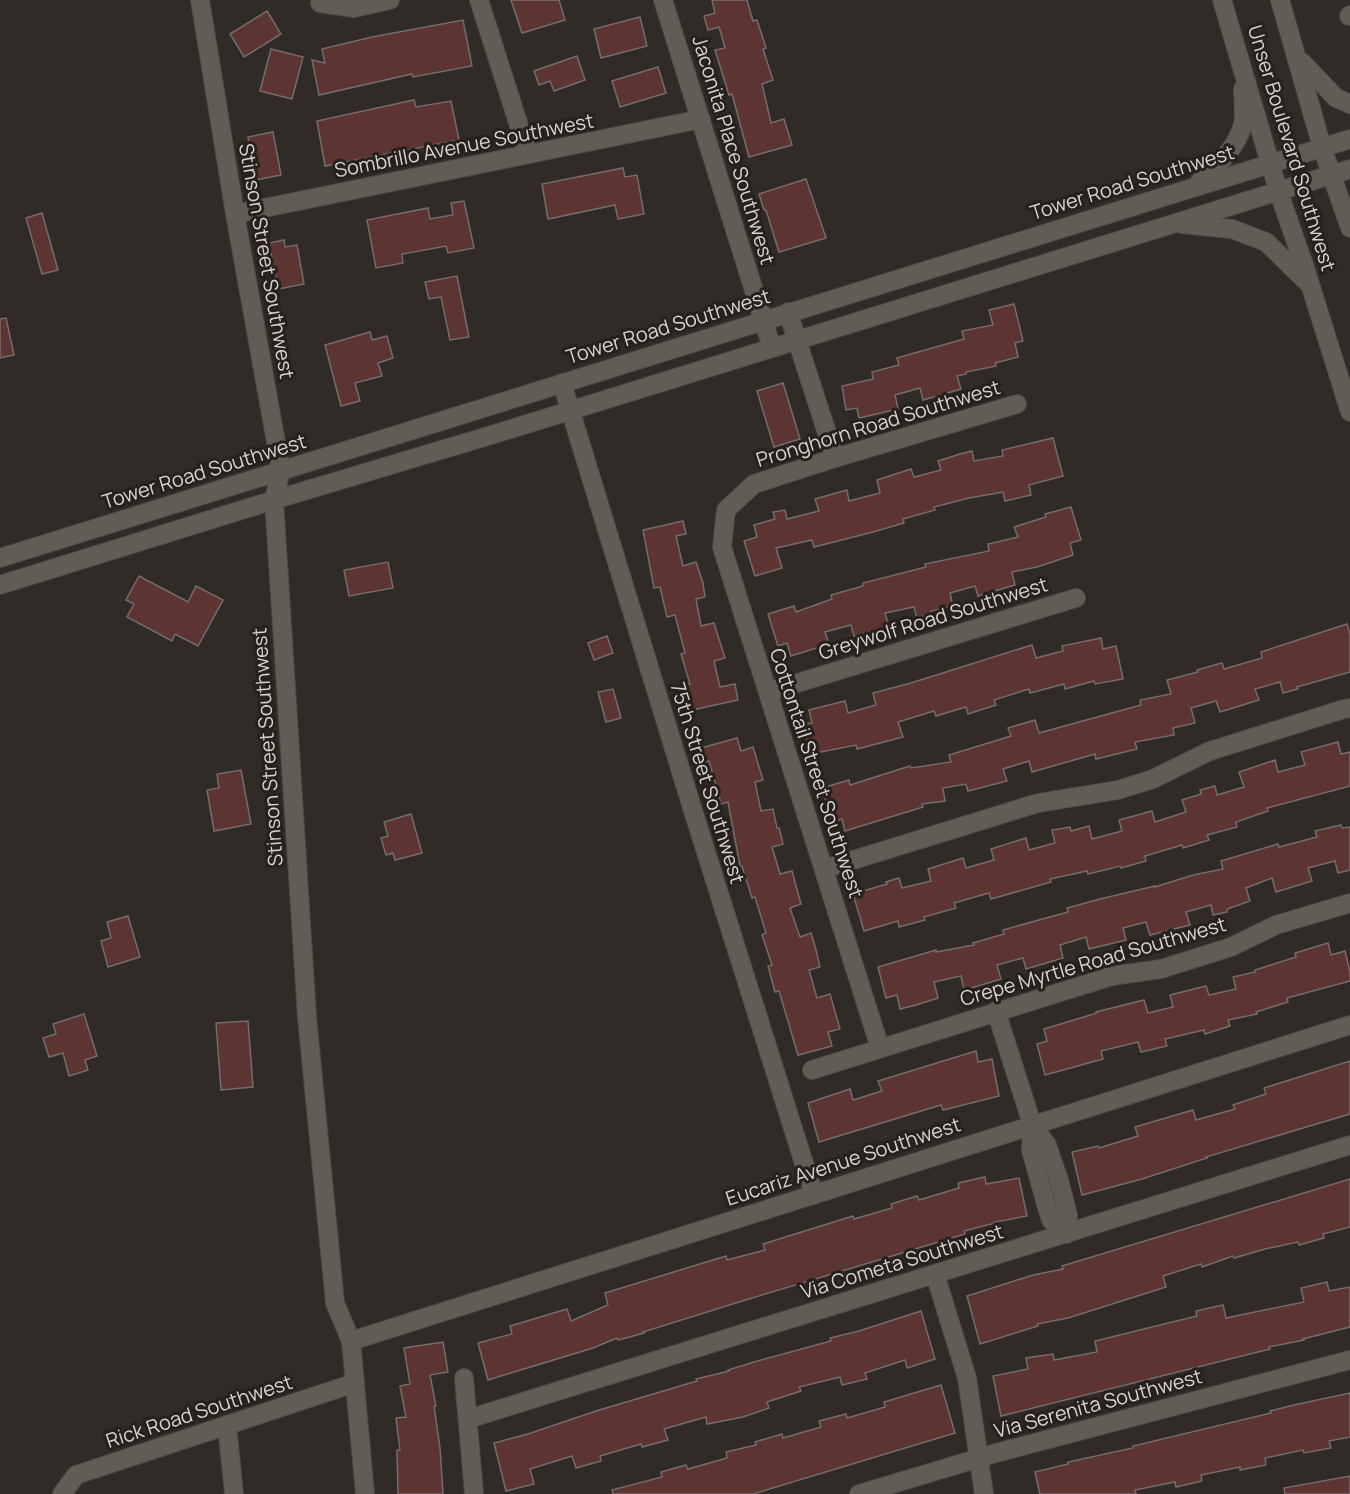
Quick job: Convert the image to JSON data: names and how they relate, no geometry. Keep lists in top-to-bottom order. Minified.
{"streets":{"street":["Sombrillo Avenue Southwest","Unser Boulevard Southwest","Jaconita Place Southwest","Tower Road Southwest","Stinson Street Southwest","Pronghorn Road Southwest","Greywolf Road Southwest","Cottontail Street Southwest","75th Street Southwest","Crepe Myrtle Road Southwest","Eucariz Avenue Southwest","Via Cometa Southwest","Via Serenita Southwest","Rick Road Southwest"]},"crossings":[["Sombrillo Avenue Southwest","Jaconita Place Southwest"],["Sombrillo Avenue Southwest","Stinson Street Southwest"],["Unser Boulevard Southwest","Tower Road Southwest"],["Jaconita Place Southwest","Tower Road Southwest"],["Tower Road Southwest","Stinson Street Southwest"],["Tower Road Southwest","75th Street Southwest"],["Stinson Street Southwest","Eucariz Avenue Southwest"],["Stinson Street Southwest","Rick Road Southwest"],["Pronghorn Road Southwest","Cottontail Street Southwest"],["Greywolf Road Southwest","Cottontail Street Southwest"],["Cottontail Street Southwest","Crepe Myrtle Road Southwest"],["75th Street Southwest","Eucariz Avenue Southwest"]]}
